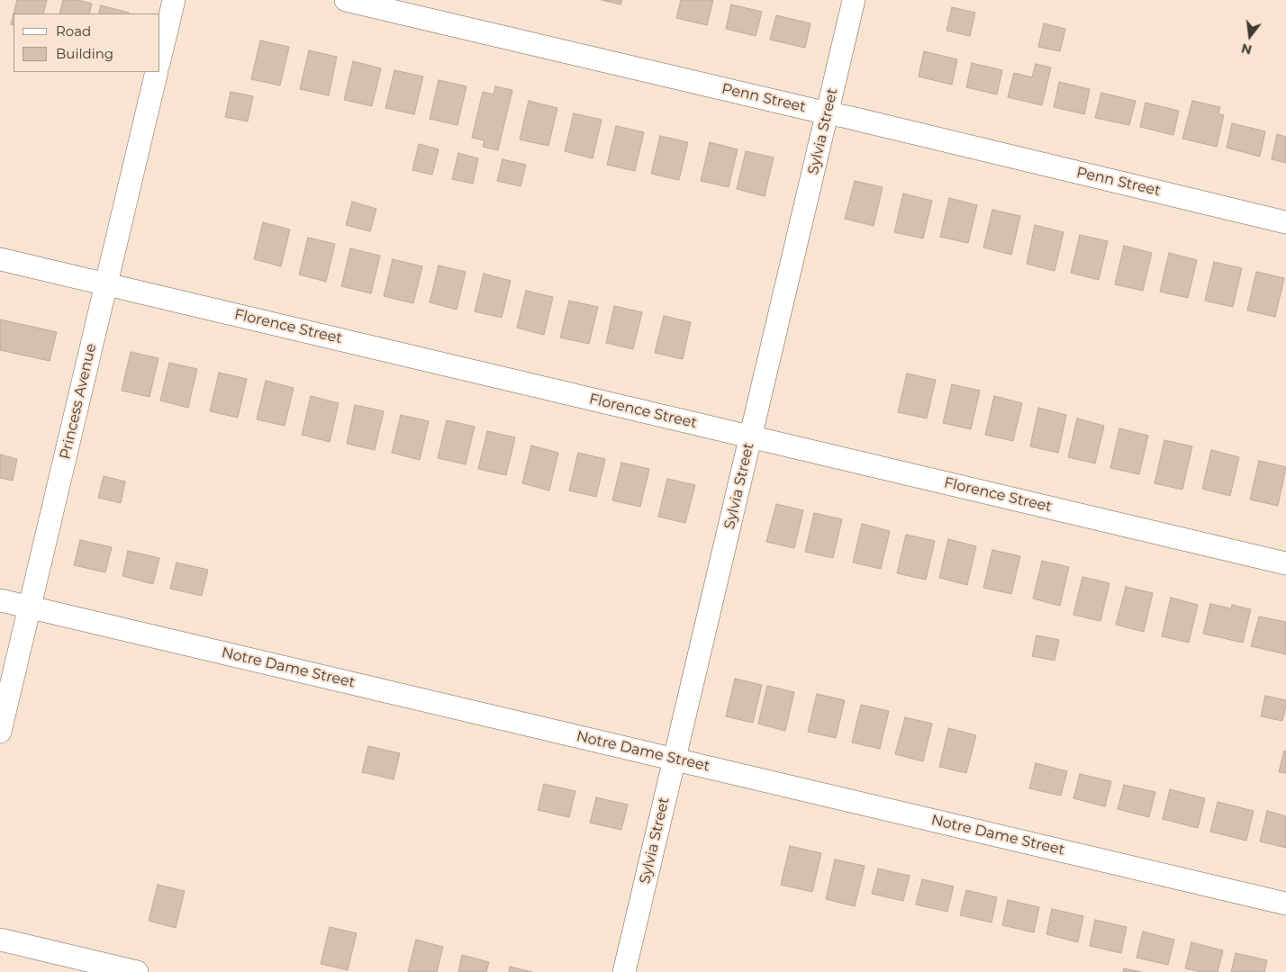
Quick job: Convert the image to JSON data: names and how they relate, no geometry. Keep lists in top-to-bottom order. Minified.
{"streets":{"street":["Penn Street","Sylvia Street","Florence Street","Princess Avenue","Notre Dame Street"]},"crossings":[["Penn Street","Sylvia Street"],["Sylvia Street","Florence Street"],["Sylvia Street","Notre Dame Street"],["Florence Street","Princess Avenue"],["Princess Avenue","Notre Dame Street"]],"legend":["Road","Building"],"north":"bottom"}
